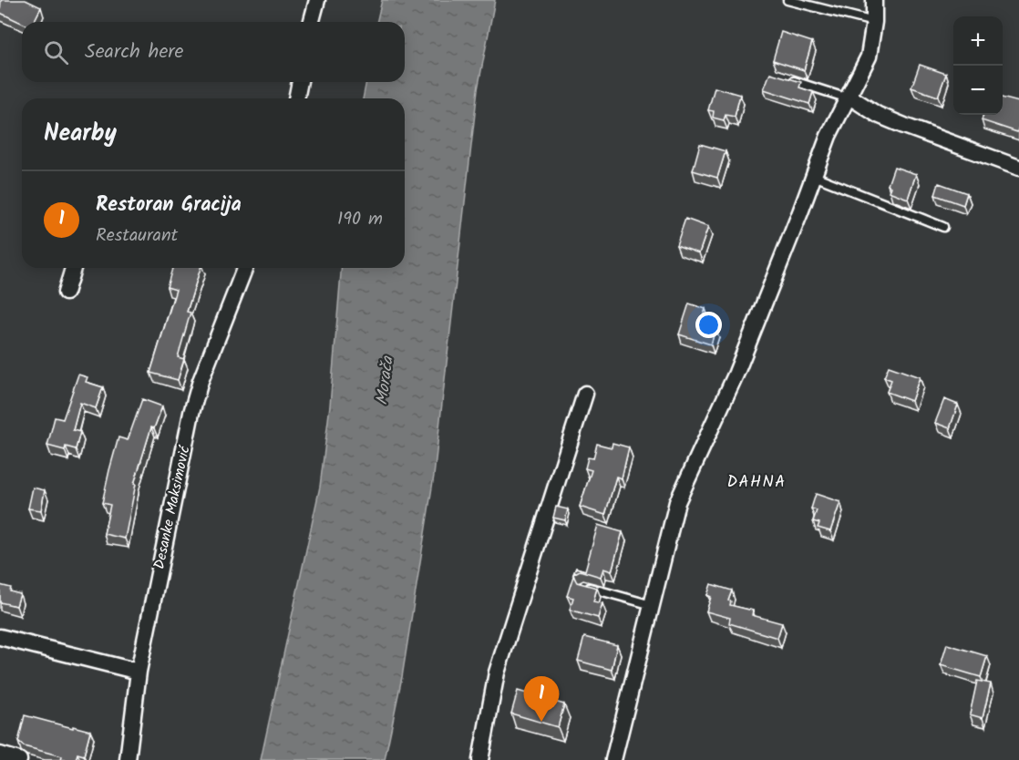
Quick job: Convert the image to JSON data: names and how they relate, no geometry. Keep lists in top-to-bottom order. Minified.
{"streets":{"street":["Desanke Maksimović"]},"districts":["DAHNA"],"water":["Morača"],"page":{"map_buttons":["+","−"],"search":"Search here","heading":"Nearby","list":[{"mark":"1","name":"Restoran Gracija","note":"Restaurant","value":"190 m"}],"pins":"1"}}
